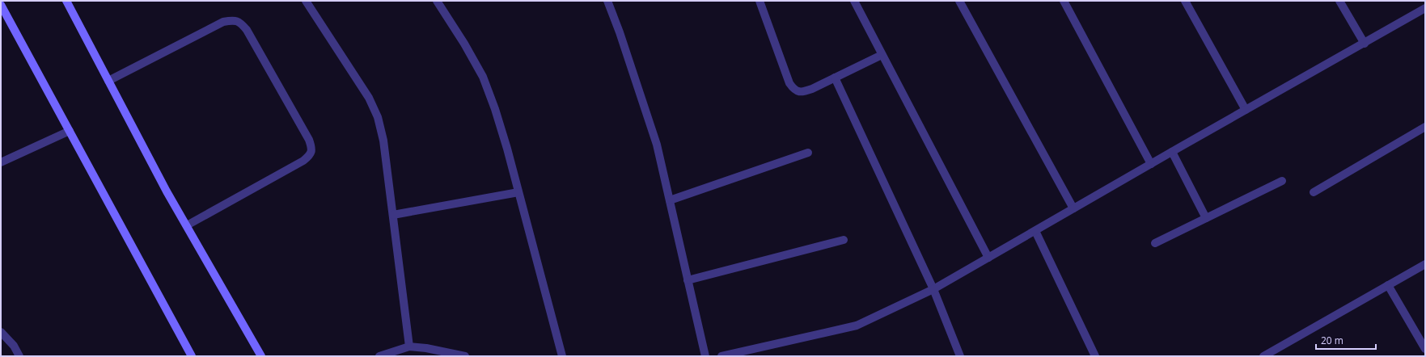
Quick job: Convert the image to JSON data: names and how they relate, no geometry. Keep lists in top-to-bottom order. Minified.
{"scale_bar":"20 m"}
